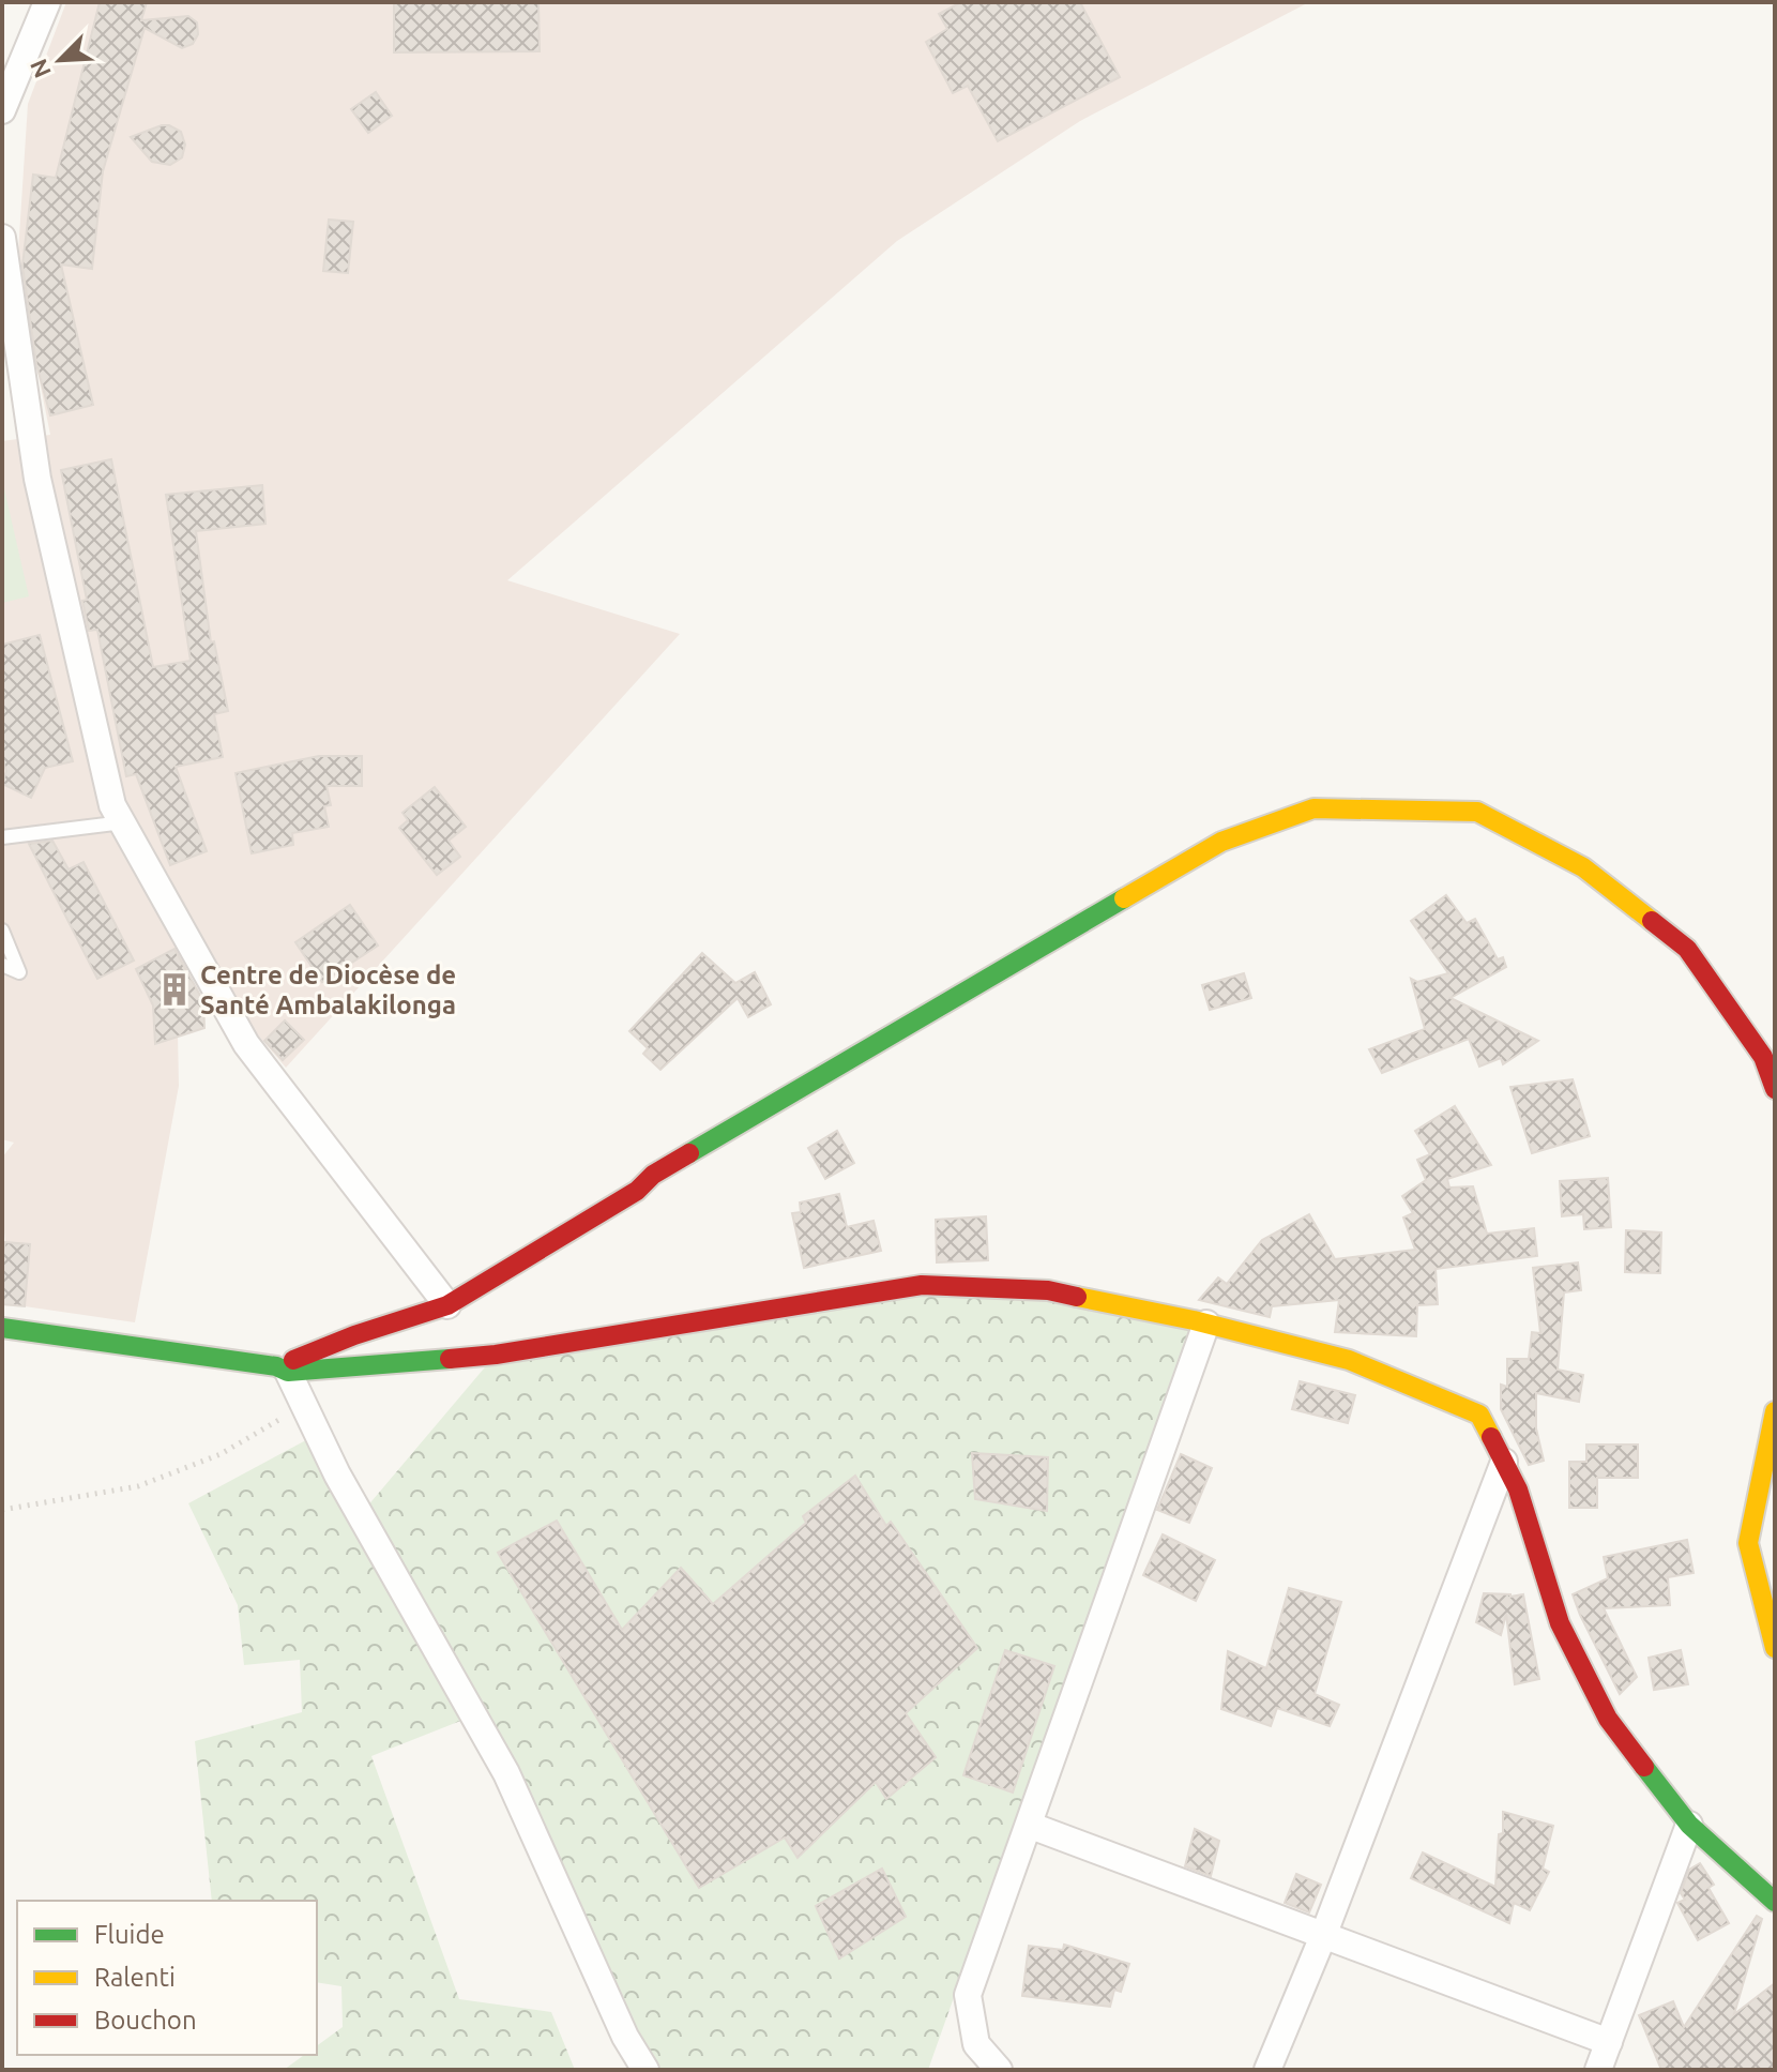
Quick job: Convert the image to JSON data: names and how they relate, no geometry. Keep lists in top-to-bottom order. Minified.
{"places":{"building":["Centre de Diocèse de Santé Ambalakilonga"]},"legend":["Fluide","Ralenti","Bouchon"],"north":"bottom left"}
